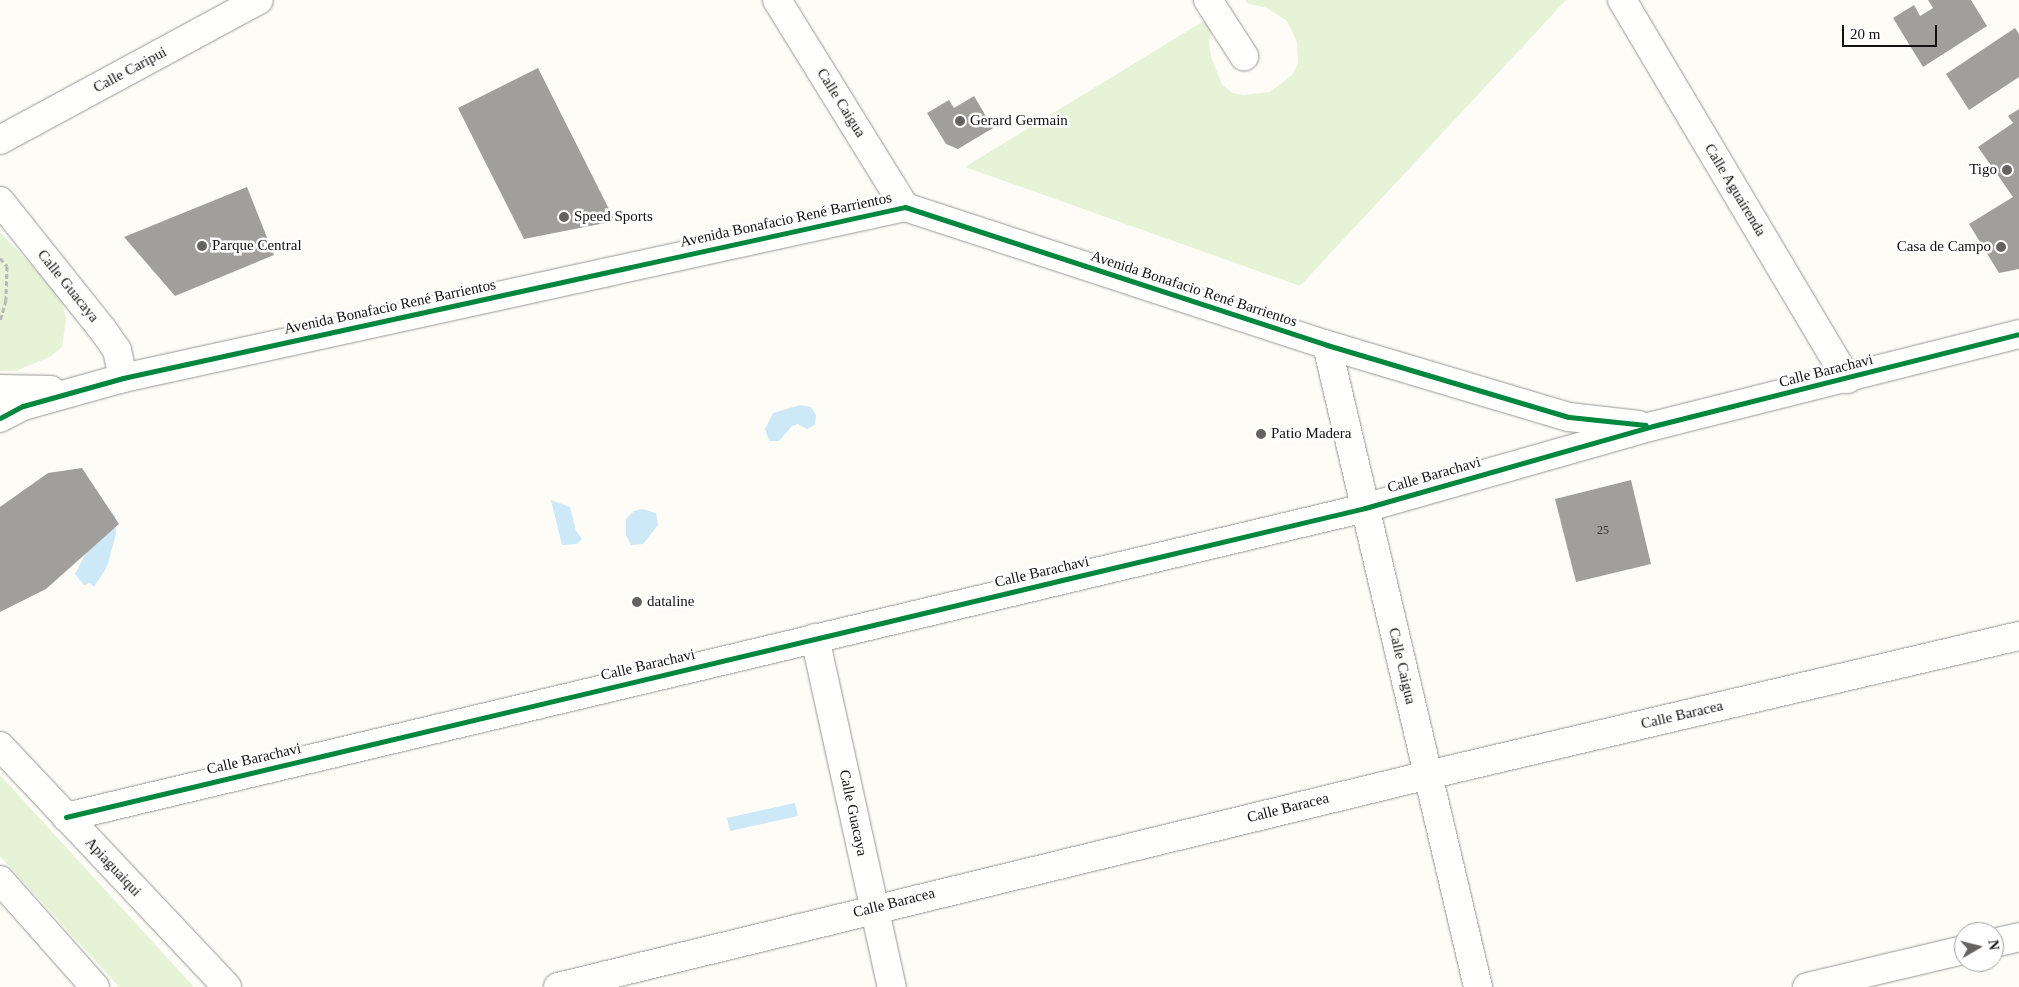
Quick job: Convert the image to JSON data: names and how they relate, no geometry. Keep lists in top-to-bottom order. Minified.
{"streets":{"street":["Calle Caripui","Calle Caigua","Calle Aguairenda","Avenida Bonafacio René Barrientos","Calle Guacaya","Calle Barachavi","Calle Baracea","Apiaguaiqui"]},"crossings":[["Calle Caigua","Avenida Bonafacio René Barrientos"],["Calle Caigua","Calle Barachavi"],["Calle Caigua","Calle Baracea"],["Calle Aguairenda","Calle Barachavi"],["Avenida Bonafacio René Barrientos","Calle Guacaya"],["Avenida Bonafacio René Barrientos","Calle Barachavi"],["Calle Guacaya","Calle Barachavi"],["Calle Guacaya","Calle Baracea"],["Calle Barachavi","Apiaguaiqui"]],"places":["Gerard Germain","Tigo","Speed Sports","Parque Central","Casa de Campo","Patio Madera","dataline"],"house_numbers":["25"],"scale_bar":"20 m","north":"right"}
